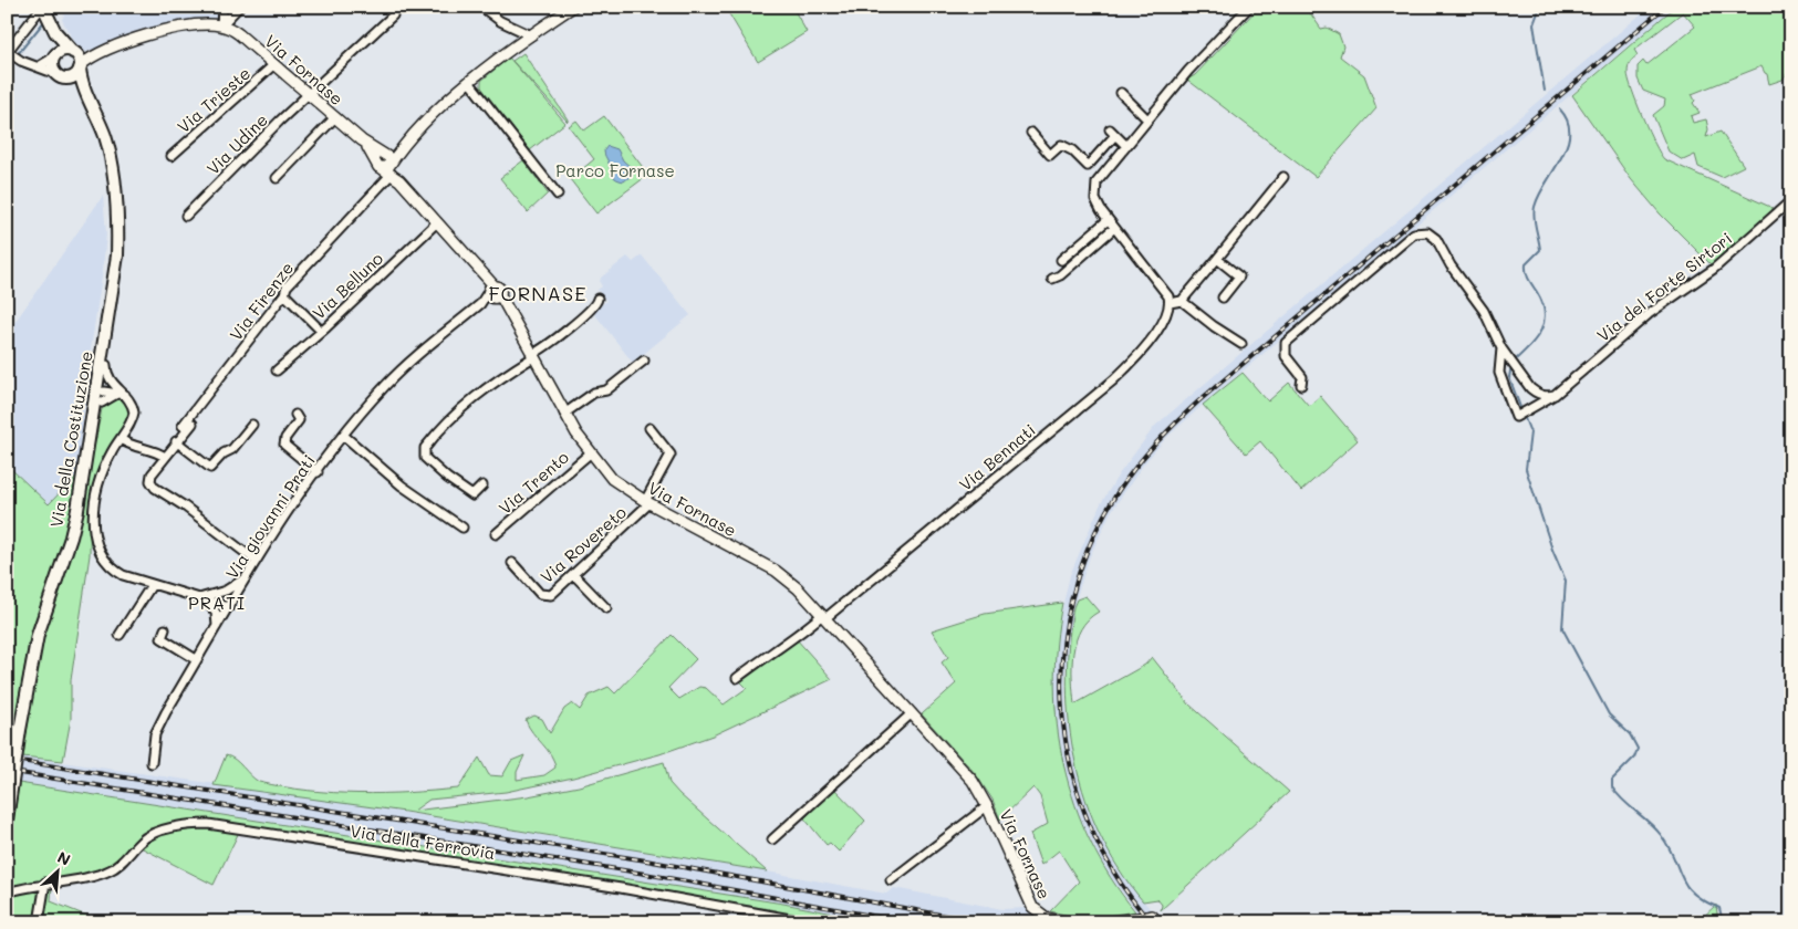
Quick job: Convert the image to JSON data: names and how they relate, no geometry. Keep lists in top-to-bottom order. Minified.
{"streets":{"main road":["Via della Costituzione"],"street":["Via Fornase","Via Trieste","Via Udine","Via Belluno","Via del Forte Sirtori","Via Firenze","Via Bennati","Via Trento","Via giovanni Prati","Via Rovereto","Via della Ferrovia"]},"crossings":[["Via Fornase","Via Trieste"],["Via Fornase","Via Udine"],["Via Fornase","Via Belluno"],["Via Fornase","Via Firenze"],["Via Fornase","Via Bennati"],["Via Fornase","Via Trento"],["Via Fornase","Via giovanni Prati"],["Via Fornase","Via Rovereto"]],"districts":["FORNASE","PRATI"],"parks":["Parco Fornase"],"north":"top right"}
